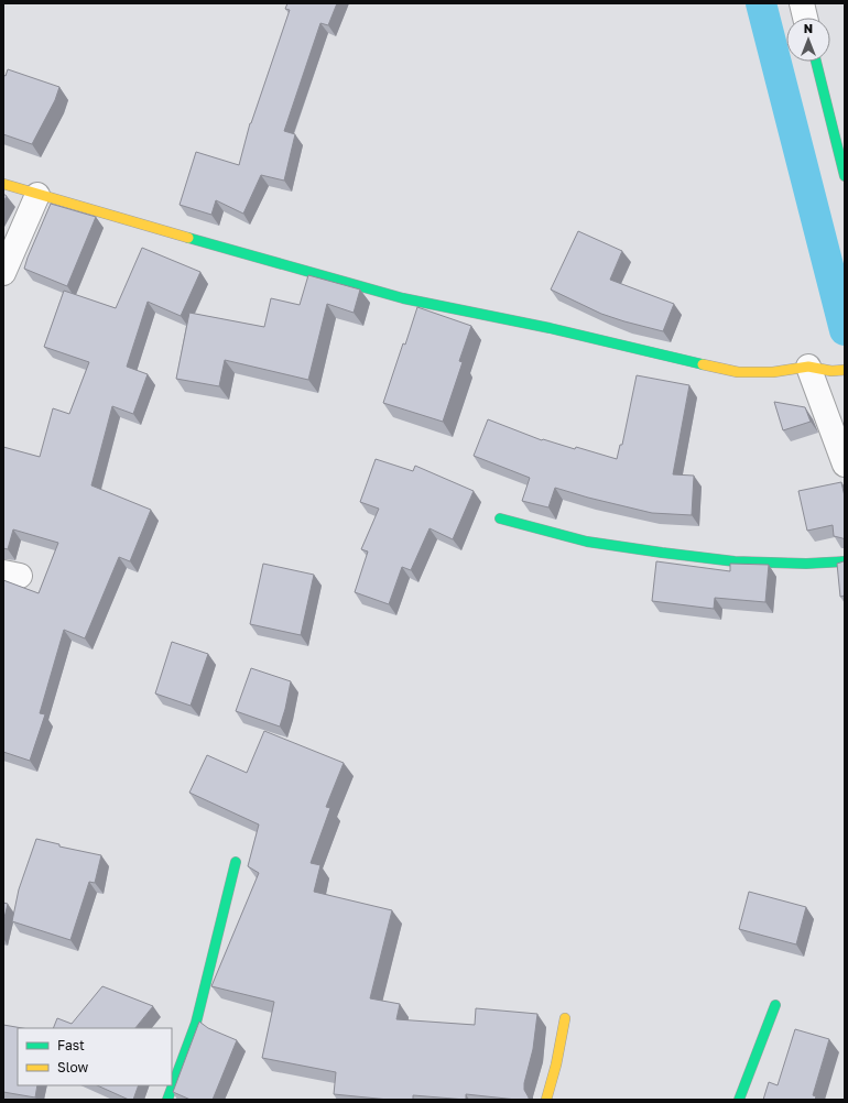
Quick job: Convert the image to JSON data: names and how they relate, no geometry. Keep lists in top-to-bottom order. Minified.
{"legend":["Fast","Slow"],"north":"top"}
